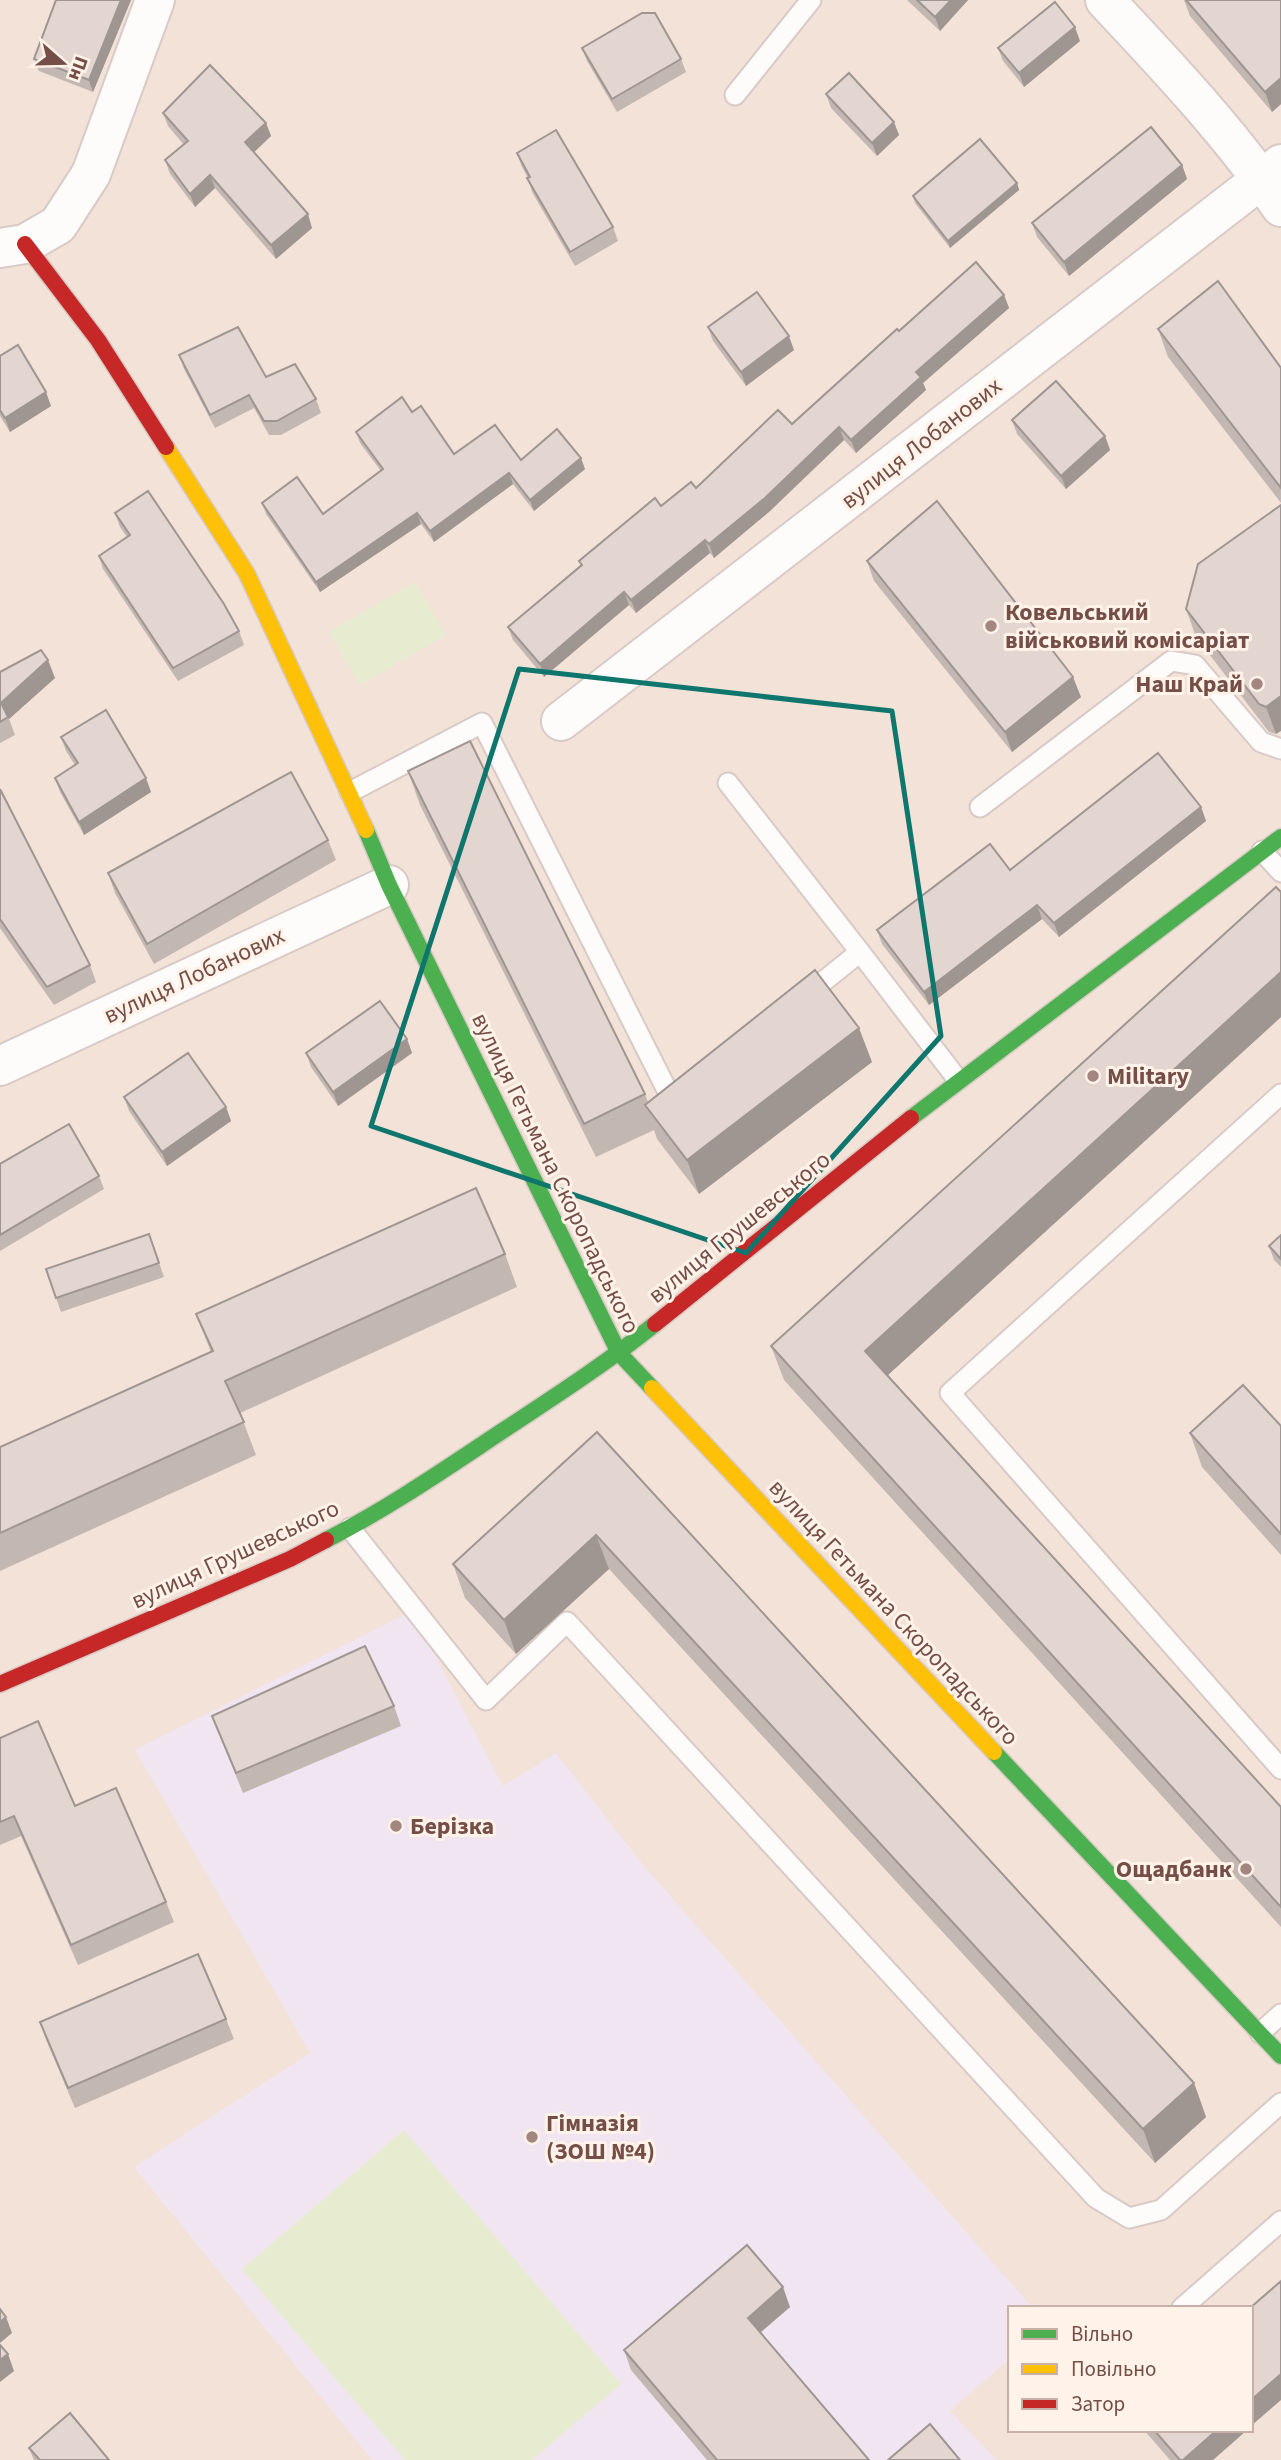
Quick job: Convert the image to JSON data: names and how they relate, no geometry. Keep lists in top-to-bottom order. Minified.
{"streets":{"street":["вулиця Лобанових","вулиця Гетьмана Скоропадського","вулиця Грушевського"]},"crossings":[["вулиця Лобанових","вулиця Гетьмана Скоропадського"],["вулиця Гетьмана Скоропадського","вулиця Грушевського"]],"places":["Ковельський військовий комісаріат","Наш Край","Military","Берізка","Ощадбанк","Гімназія (ЗОШ №4)"],"legend":["Вільно","Повільно","Затор"],"north":"right"}
